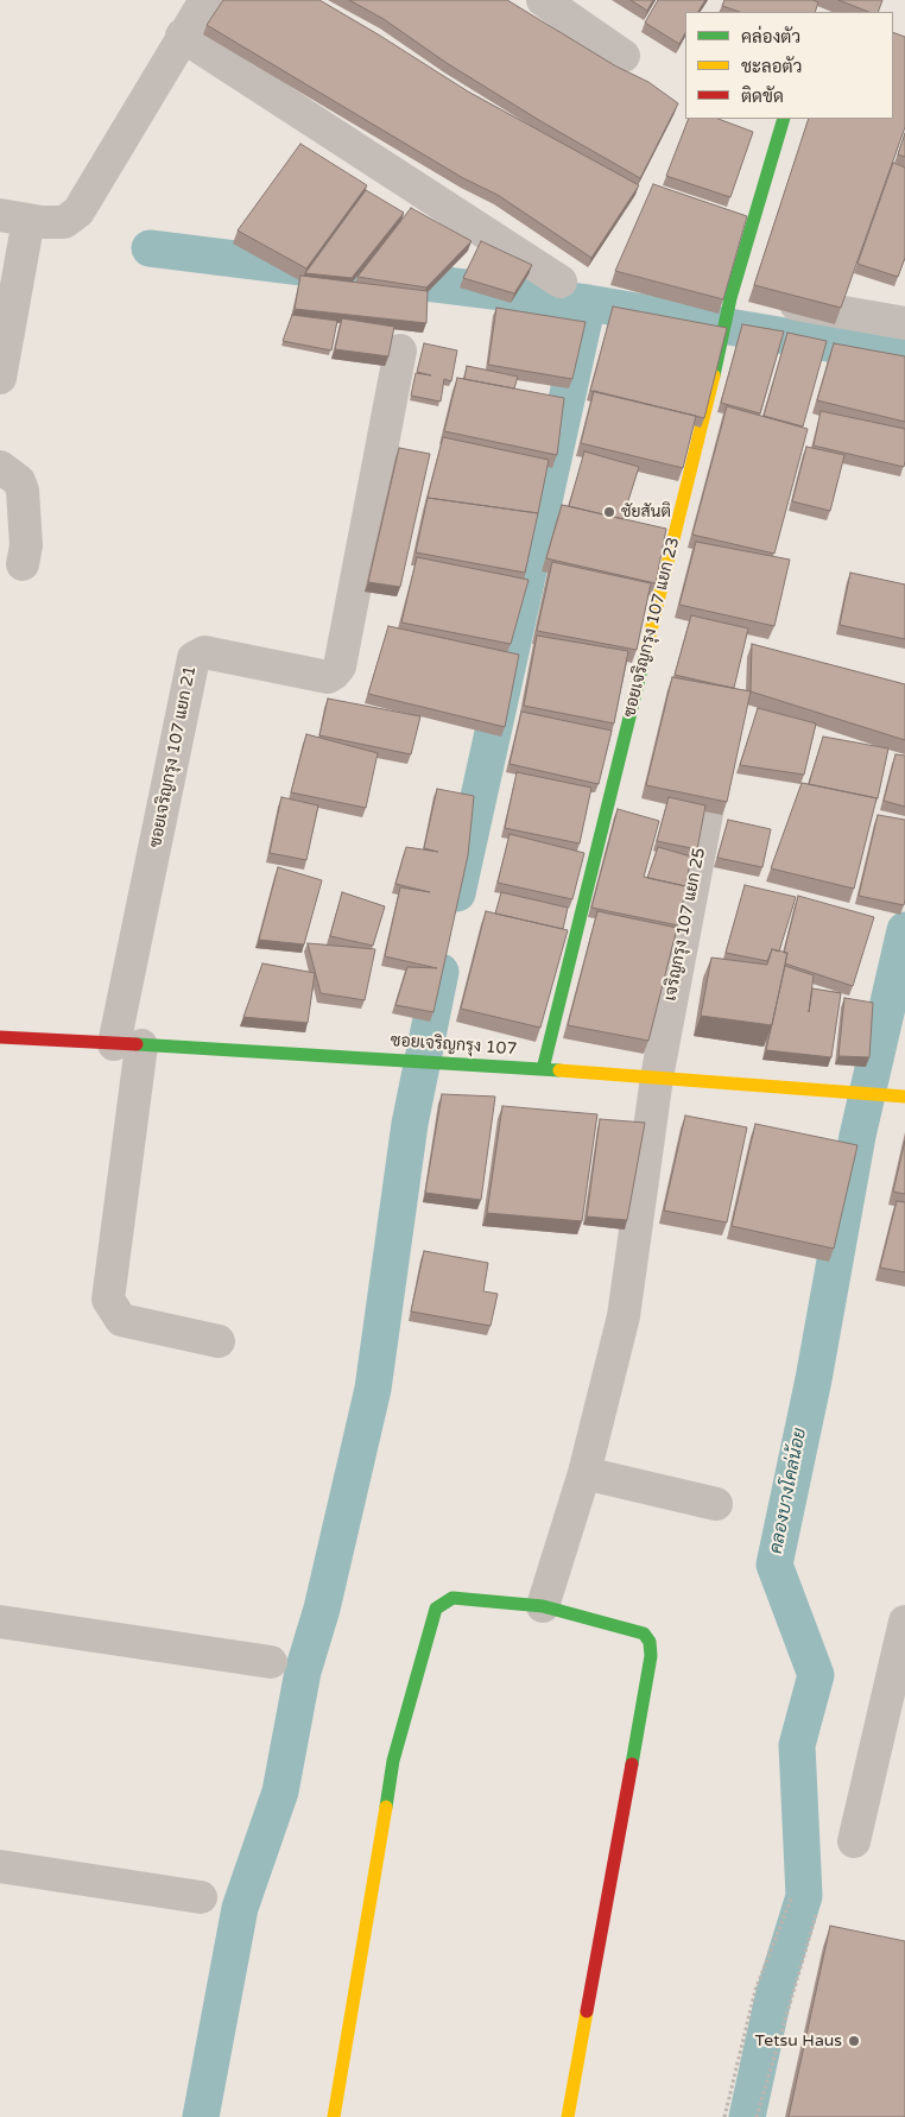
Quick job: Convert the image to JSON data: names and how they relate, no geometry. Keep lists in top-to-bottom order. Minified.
{"streets":{"street":["ซอยเจริญกรุง 107 แยก 23","ซอยเจริญกรุง 107 แยก 21","เจริญกรุง 107 แยก 25","ซอยเจริญกรุง 107"]},"crossings":[["ซอยเจริญกรุง 107 แยก 23","ซอยเจริญกรุง 107"],["ซอยเจริญกรุง 107 แยก 21","ซอยเจริญกรุง 107"],["เจริญกรุง 107 แยก 25","ซอยเจริญกรุง 107"]],"water":["คลองบางโคล่น้อย"],"places":["ชัยสันติ","Tetsu Haus"],"legend":["คล่องตัว","ชะลอตัว","ติดขัด"]}
